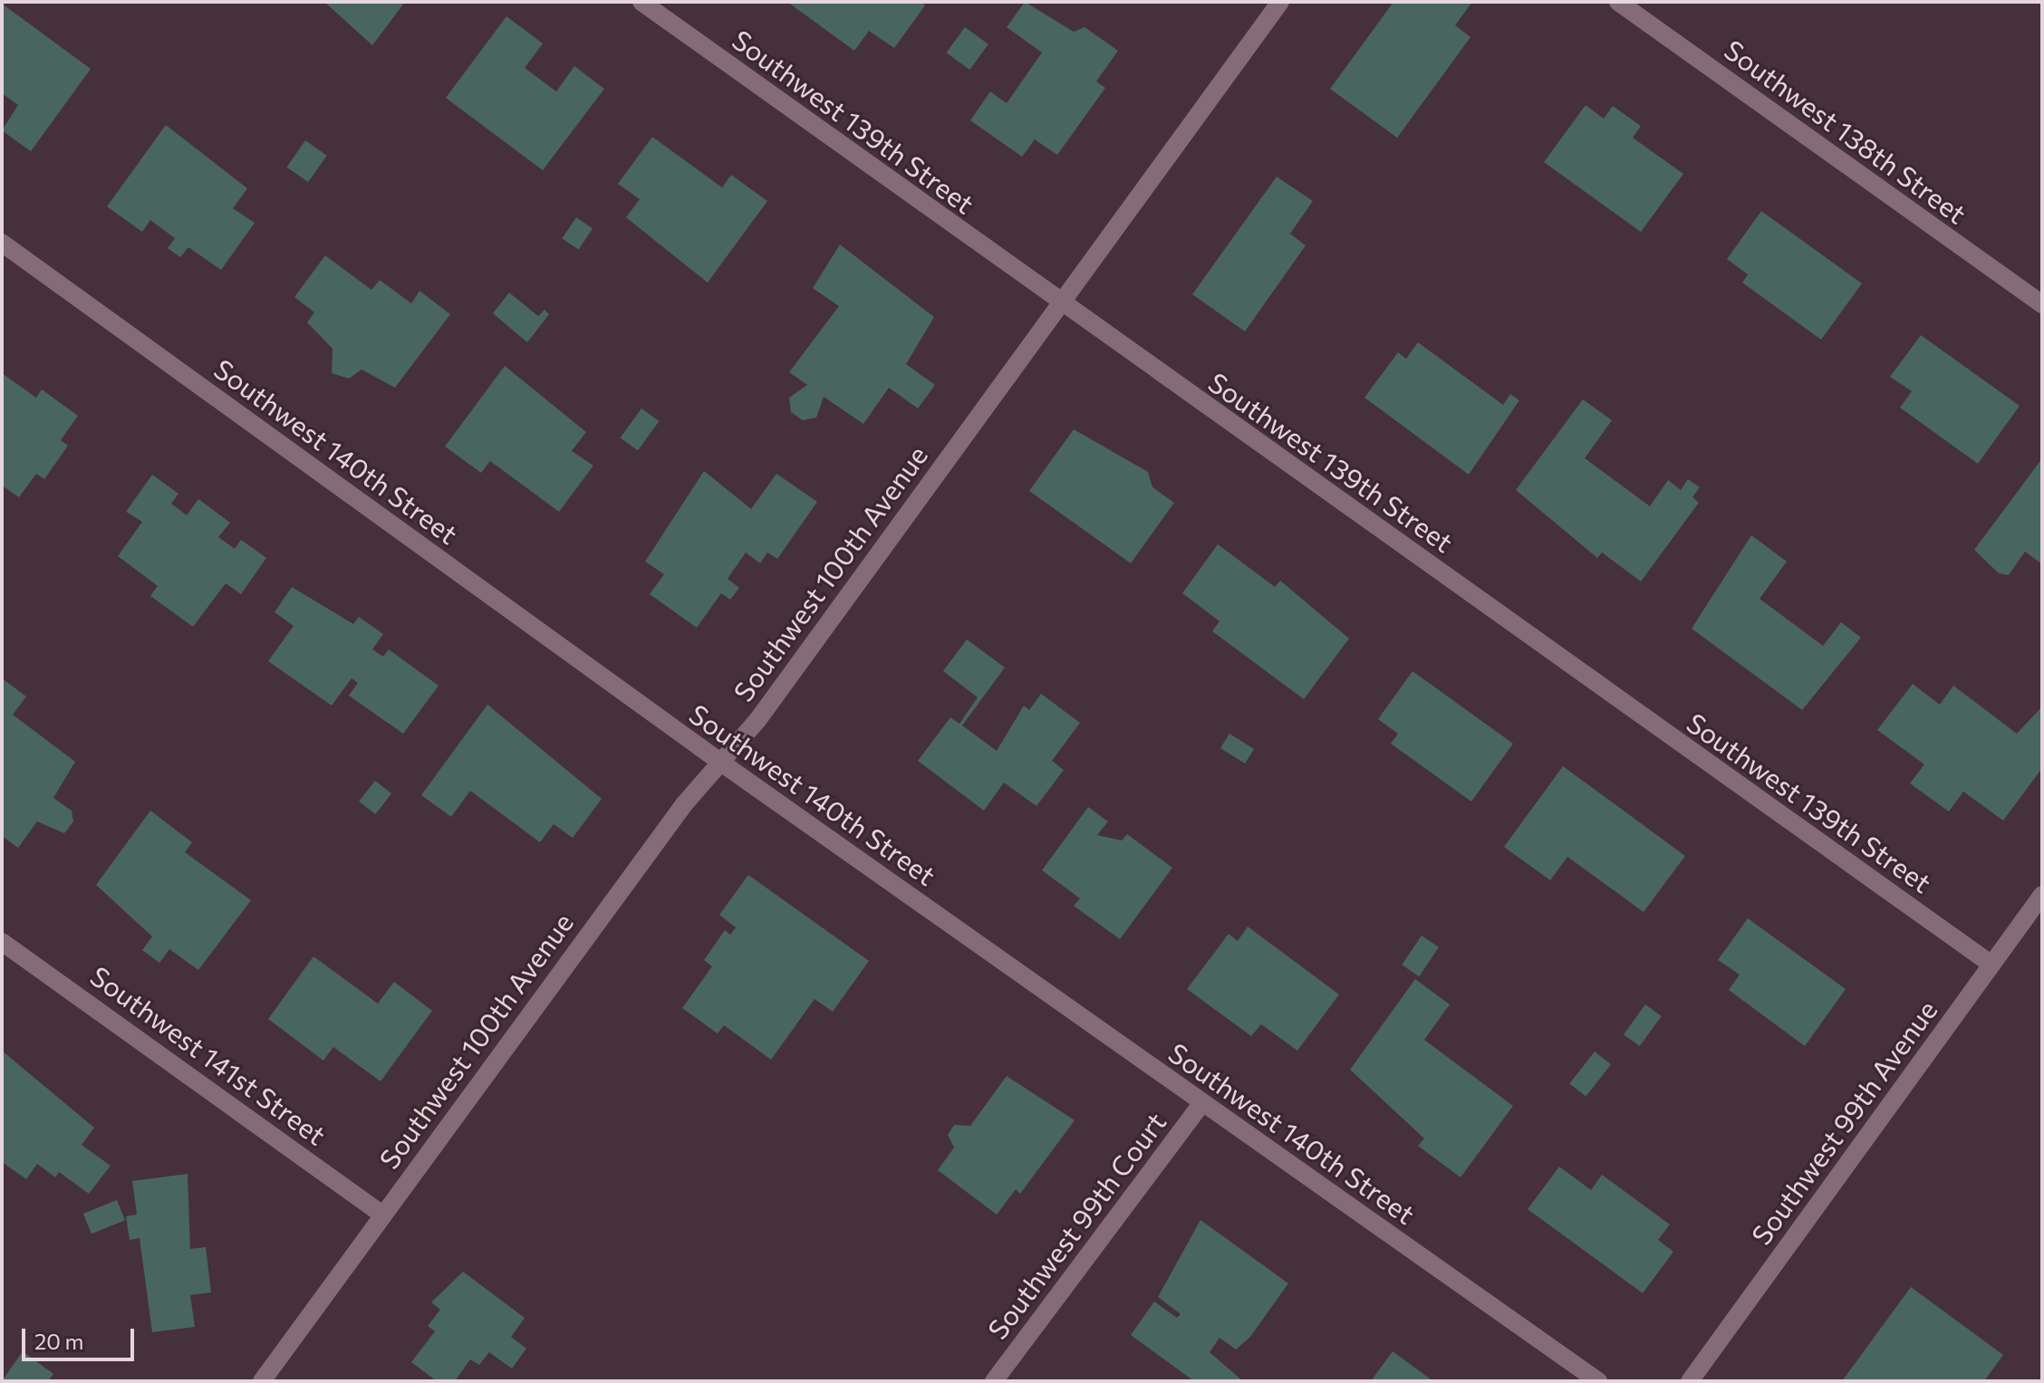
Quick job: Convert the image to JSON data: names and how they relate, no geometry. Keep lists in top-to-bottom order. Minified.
{"streets":{"street":["Southwest 139th Street","Southwest 138th Street","Southwest 140th Street","Southwest 100th Avenue","Southwest 141st Street","Southwest 99th Avenue","Southwest 99th Court"]},"crossings":[["Southwest 139th Street","Southwest 100th Avenue"],["Southwest 139th Street","Southwest 99th Avenue"],["Southwest 140th Street","Southwest 100th Avenue"],["Southwest 140th Street","Southwest 99th Court"],["Southwest 100th Avenue","Southwest 141st Street"]],"scale_bar":"20 m"}
